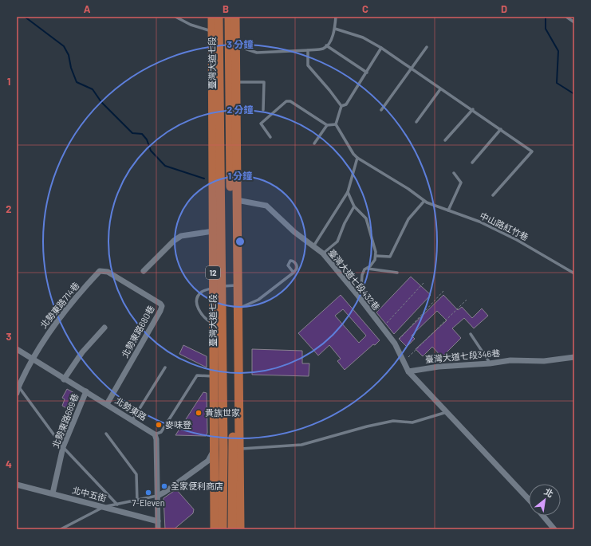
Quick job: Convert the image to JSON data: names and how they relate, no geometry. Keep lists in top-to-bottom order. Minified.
{"streets":{"main road":["臺灣大道七段","12"],"street":["臺灣大道七段432巷","北勢東路714巷","北勢東路680巷","臺灣大道七段346巷","北勢東路","北勢東路689巷","北中五街"],"lane":["中山路紅竹巷"]},"crossings":[["臺灣大道七段","臺灣大道七段432巷"],["臺灣大道七段432巷","臺灣大道七段346巷"],["北勢東路714巷","北勢東路680巷"],["北勢東路714巷","北勢東路"],["北勢東路680巷","北勢東路"],["北勢東路","北勢東路689巷"],["北勢東路689巷","北中五街"]],"places":["貴族世家","麥味登","全家便利商店","7-Eleven"],"north":"top right","grid":{"columns":["A","B","C","D"],"rows":["1","2","3","4"]},"rings":["3 分鐘","2 分鐘","1 分鐘"]}
